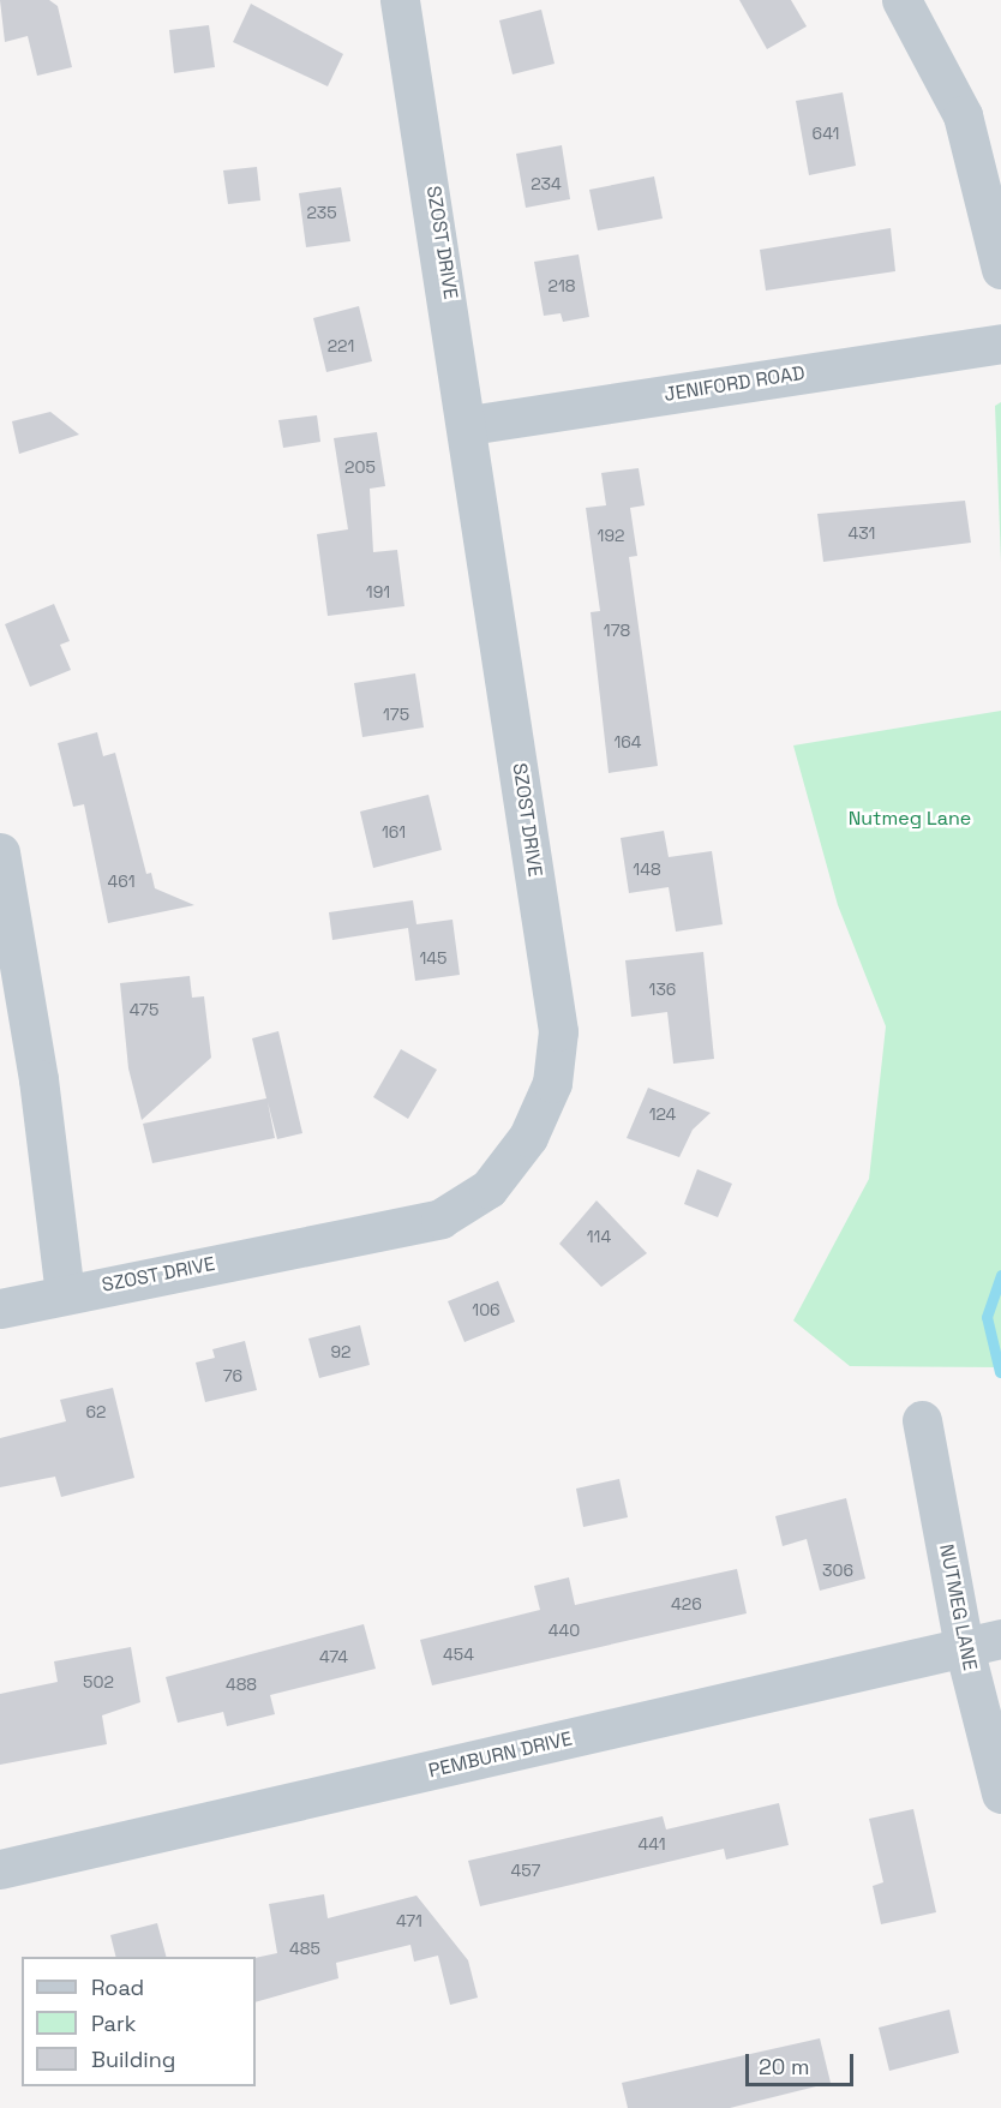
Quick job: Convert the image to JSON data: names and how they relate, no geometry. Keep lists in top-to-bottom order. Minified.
{"streets":{"street":["SZOST DRIVE","JENIFORD ROAD","NUTMEG LANE","PEMBURN DRIVE"]},"crossings":[["SZOST DRIVE","JENIFORD ROAD"],["NUTMEG LANE","PEMBURN DRIVE"]],"parks":["Nutmeg Lane"],"house_numbers":["641","234","235","218","221","205","431","192","191","178","175","164","161","148","461","145","136","475","124","114","106","92","76","62","306","426","440","454","474","502","488","441","457","471","485"],"legend":["Road","Park","Building"],"scale_bar":"20 m"}
